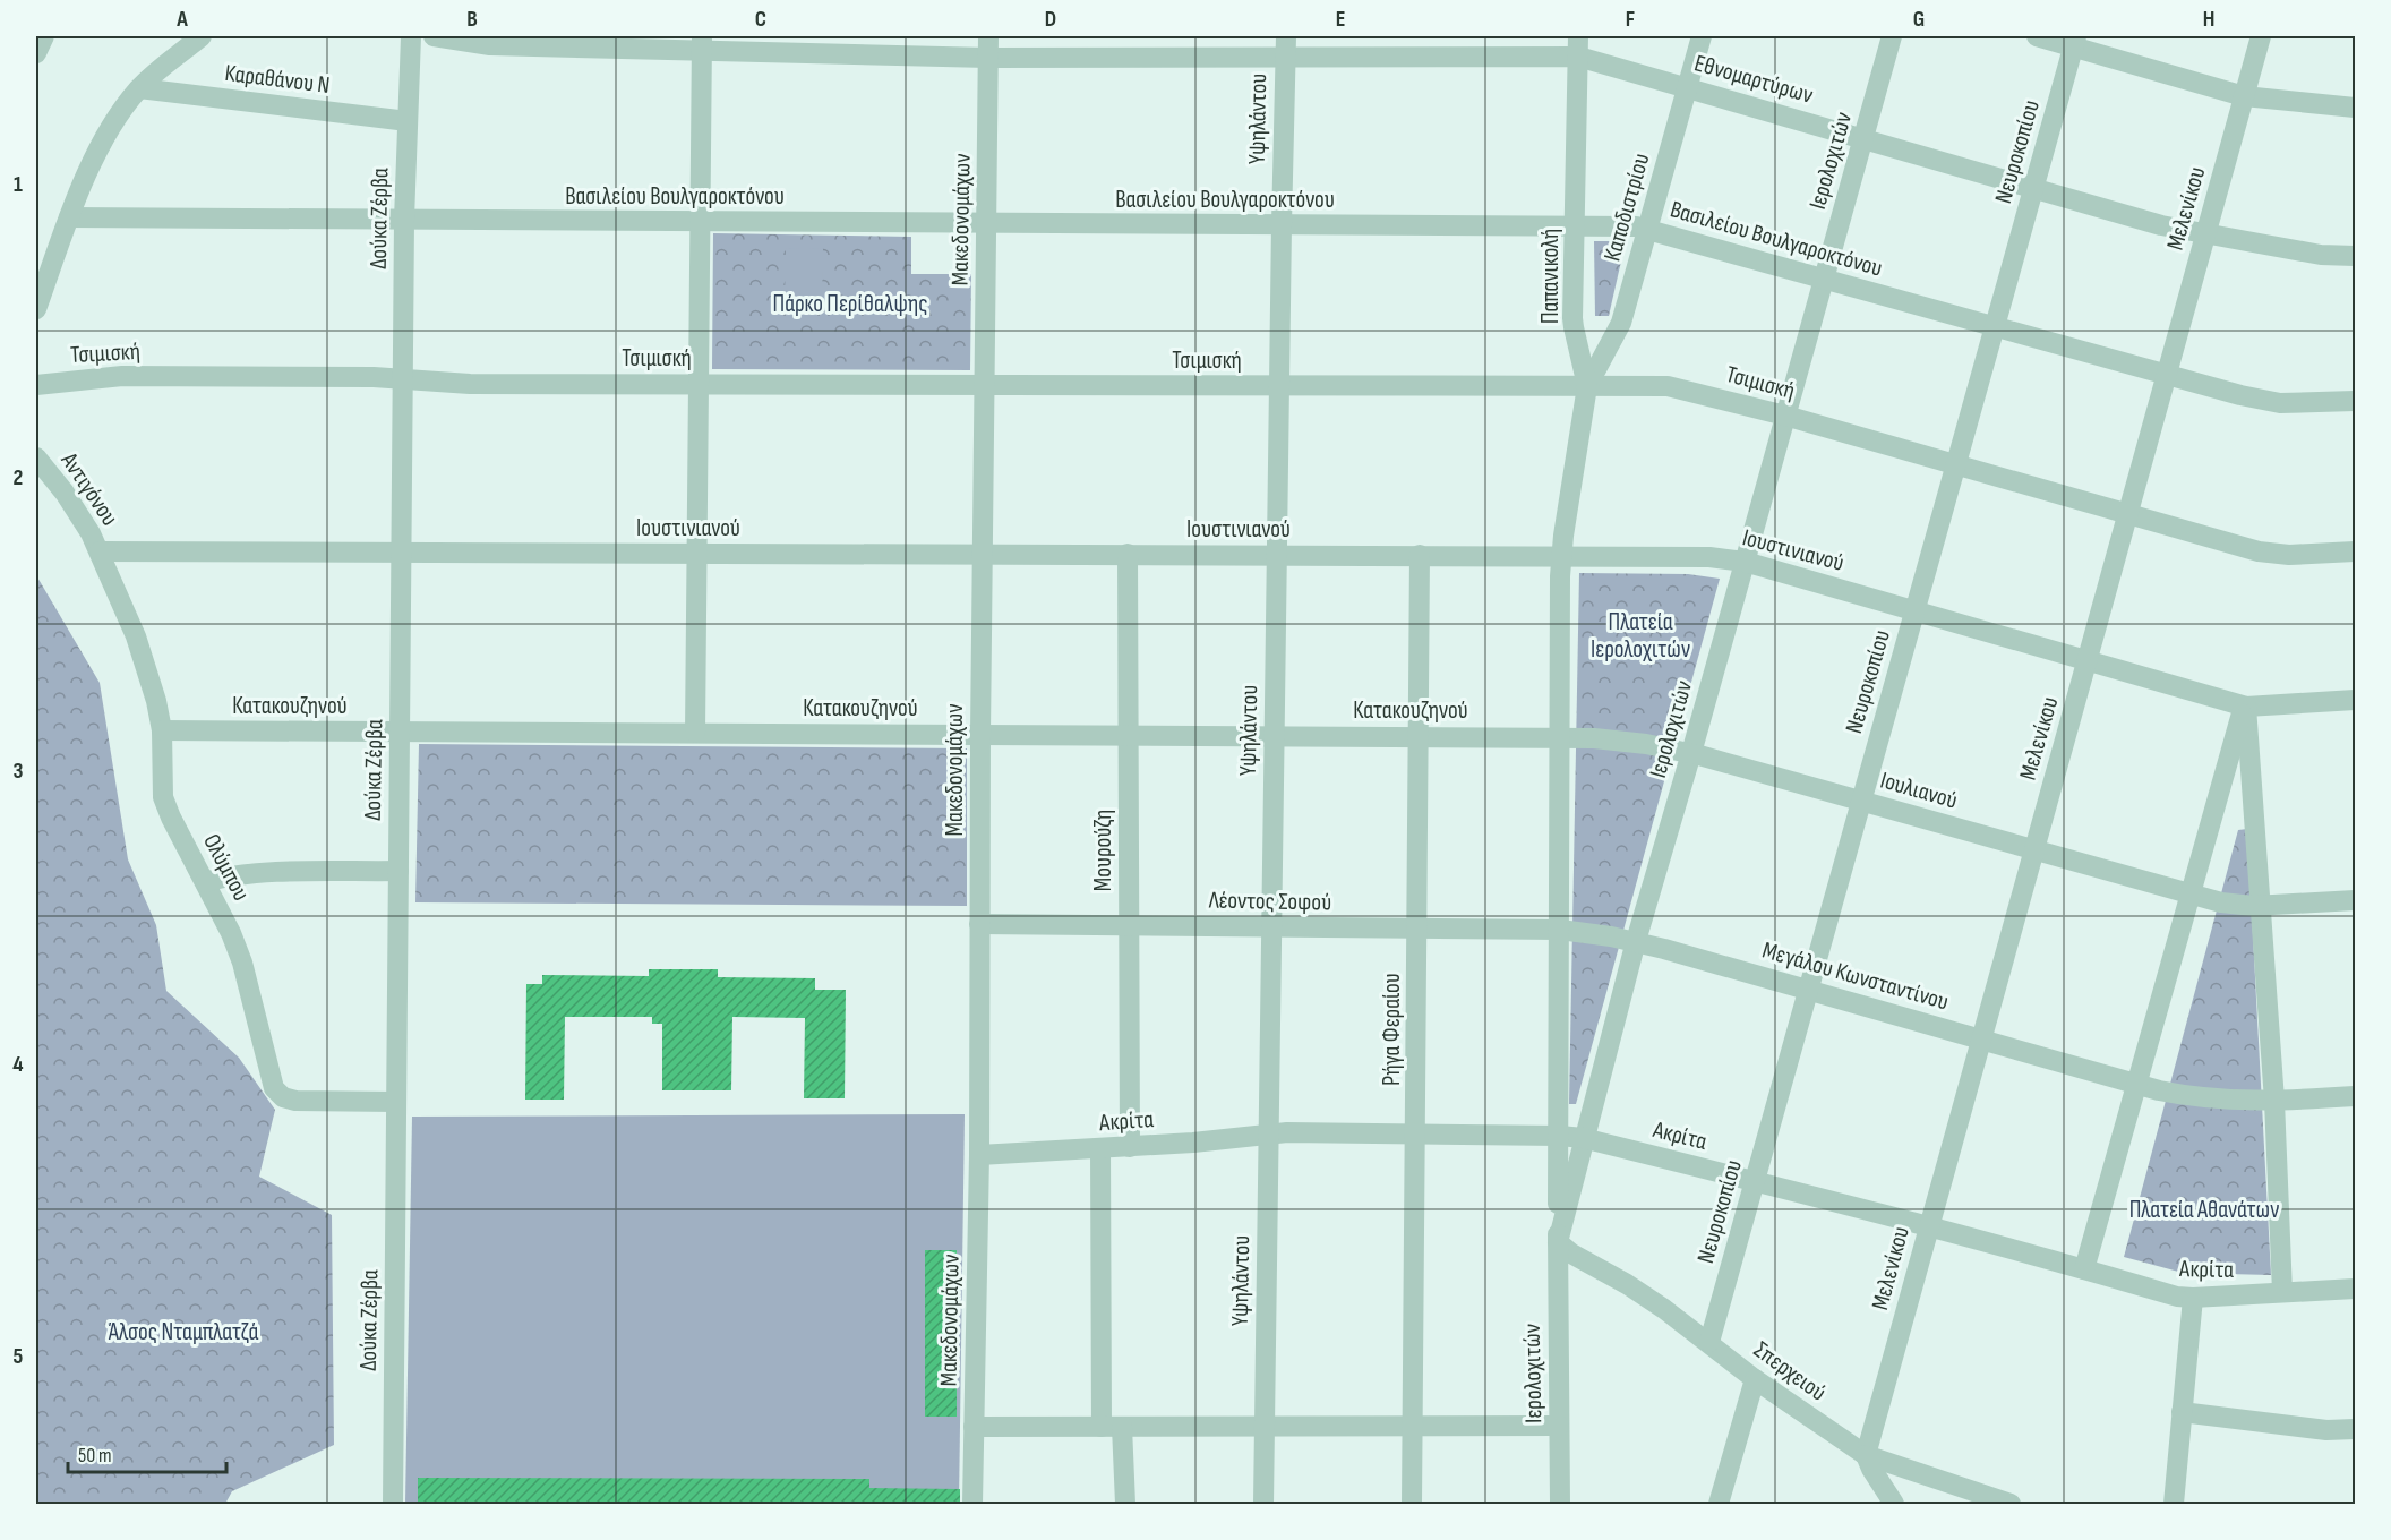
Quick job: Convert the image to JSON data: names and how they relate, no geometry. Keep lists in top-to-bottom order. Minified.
{"streets":{"street":["Καραθάνου Ν","Εθνομαρτύρων","Υψηλάντου","Νευροκοπίου","Ιερολοχιτών","Βασιλείου Βουλγαροκτόνου","Καποδιστρίου","Μελενίκου","Δούκα Ζέρβα","Μακεδονομάχων","Παπανικολή","Τσιμισκή","Αντιγόνου","Ιουστινιανού","Κατακουζηνού","Ιουλιανού","Μουρούζη","Ολύμπου","Λέοντος Σοφού","Μεγάλου Κωνσταντίνου","Ρήγα Φεραίου","Ακρίτα","Σπερχειού"]},"crossings":[["Καραθάνου Ν","Δούκα Ζέρβα"],["Εθνομαρτύρων","Υψηλάντου"],["Εθνομαρτύρων","Νευροκοπίου"],["Εθνομαρτύρων","Ιερολοχιτών"],["Εθνομαρτύρων","Καποδιστρίου"],["Εθνομαρτύρων","Μελενίκου"],["Εθνομαρτύρων","Μακεδονομάχων"],["Εθνομαρτύρων","Παπανικολή"],["Υψηλάντου","Βασιλείου Βουλγαροκτόνου"],["Υψηλάντου","Τσιμισκή"],["Υψηλάντου","Ιουστινιανού"],["Υψηλάντου","Κατακουζηνού"],["Υψηλάντου","Λέοντος Σοφού"],["Υψηλάντου","Ακρίτα"],["Νευροκοπίου","Βασιλείου Βουλγαροκτόνου"],["Νευροκοπίου","Τσιμισκή"],["Νευροκοπίου","Ιουστινιανού"],["Νευροκοπίου","Ιουλιανού"],["Νευροκοπίου","Μεγάλου Κωνσταντίνου"],["Νευροκοπίου","Ακρίτα"],["Νευροκοπίου","Σπερχειού"],["Ιερολοχιτών","Βασιλείου Βουλγαροκτόνου"],["Ιερολοχιτών","Παπανικολή"],["Ιερολοχιτών","Τσιμισκή"],["Ιερολοχιτών","Ιουστινιανού"],["Ιερολοχιτών","Κατακουζηνού"],["Ιερολοχιτών","Ιουλιανού"],["Ιερολοχιτών","Λέοντος Σοφού"],["Ιερολοχιτών","Μεγάλου Κωνσταντίνου"],["Ιερολοχιτών","Ακρίτα"],["Ιερολοχιτών","Σπερχειού"],["Βασιλείου Βουλγαροκτόνου","Καποδιστρίου"],["Βασιλείου Βουλγαροκτόνου","Μελενίκου"],["Βασιλείου Βουλγαροκτόνου","Δούκα Ζέρβα"],["Βασιλείου Βουλγαροκτόνου","Μακεδονομάχων"],["Βασιλείου Βουλγαροκτόνου","Παπανικολή"],["Καποδιστρίου","Παπανικολή"],["Καποδιστρίου","Τσιμισκή"],["Μελενίκου","Τσιμισκή"],["Μελενίκου","Ιουστινιανού"],["Μελενίκου","Ιουλιανού"],["Μελενίκου","Μεγάλου Κωνσταντίνου"],["Μελενίκου","Ακρίτα"],["Μελενίκου","Σπερχειού"],["Δούκα Ζέρβα","Τσιμισκή"],["Δούκα Ζέρβα","Ιουστινιανού"],["Δούκα Ζέρβα","Κατακουζηνού"],["Δούκα Ζέρβα","Ολύμπου"],["Μακεδονομάχων","Τσιμισκή"],["Μακεδονομάχων","Ιουστινιανού"],["Μακεδονομάχων","Κατακουζηνού"],["Μακεδονομάχων","Λέοντος Σοφού"],["Μακεδονομάχων","Ακρίτα"],["Παπανικολή","Τσιμισκή"],["Παπανικολή","Ιουστινιανού"],["Αντιγόνου","Ιουστινιανού"],["Αντιγόνου","Ολύμπου"],["Ιουστινιανού","Μουρούζη"],["Ιουστινιανού","Ολύμπου"],["Ιουστινιανού","Ρήγα Φεραίου"],["Κατακουζηνού","Ιουλιανού"],["Κατακουζηνού","Μουρούζη"],["Κατακουζηνού","Ολύμπου"],["Κατακουζηνού","Ρήγα Φεραίου"],["Μουρούζη","Λέοντος Σοφού"],["Μουρούζη","Ακρίτα"],["Λέοντος Σοφού","Μεγάλου Κωνσταντίνου"],["Λέοντος Σοφού","Ρήγα Φεραίου"],["Ρήγα Φεραίου","Ακρίτα"]],"parks":["Πάρκο Περίθαλψης","Πλατεία Ιερολοχιτών","Πλατεία Αθανάτων","Άλσος Νταμπλατζά"],"scale_bar":"50 m","grid":{"columns":["A","B","C","D","E","F","G","H"],"rows":["1","2","3","4","5"]}}
